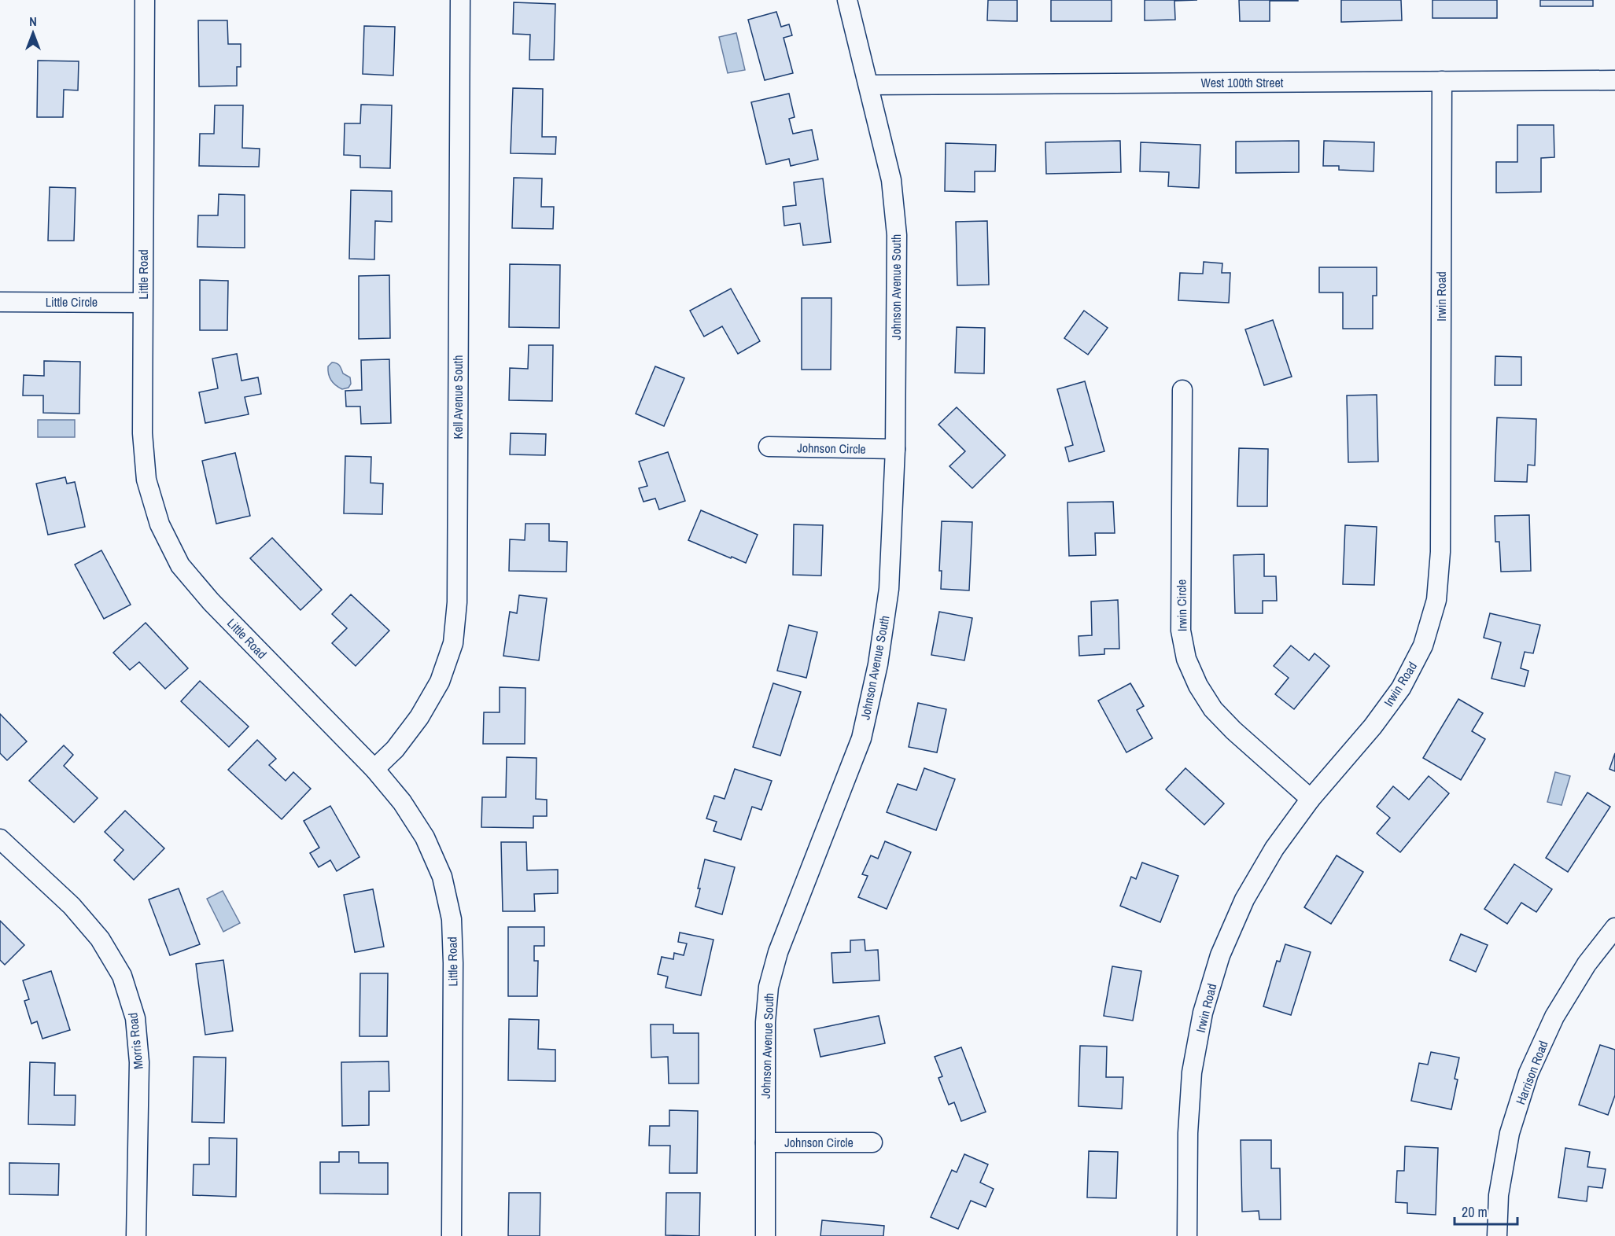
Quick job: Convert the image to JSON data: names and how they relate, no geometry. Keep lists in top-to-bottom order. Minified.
{"streets":{"street":["West 100th Street","Little Road","Johnson Avenue South","Irwin Road","Little Circle","Kell Avenue South","Johnson Circle","Irwin Circle","Morris Road","Harrison Road"]},"crossings":[["West 100th Street","Johnson Avenue South"],["West 100th Street","Irwin Road"],["Little Road","Little Circle"],["Little Road","Kell Avenue South"],["Johnson Avenue South","Johnson Circle"],["Irwin Road","Irwin Circle"]],"scale_bar":"20 m","north":"top"}
